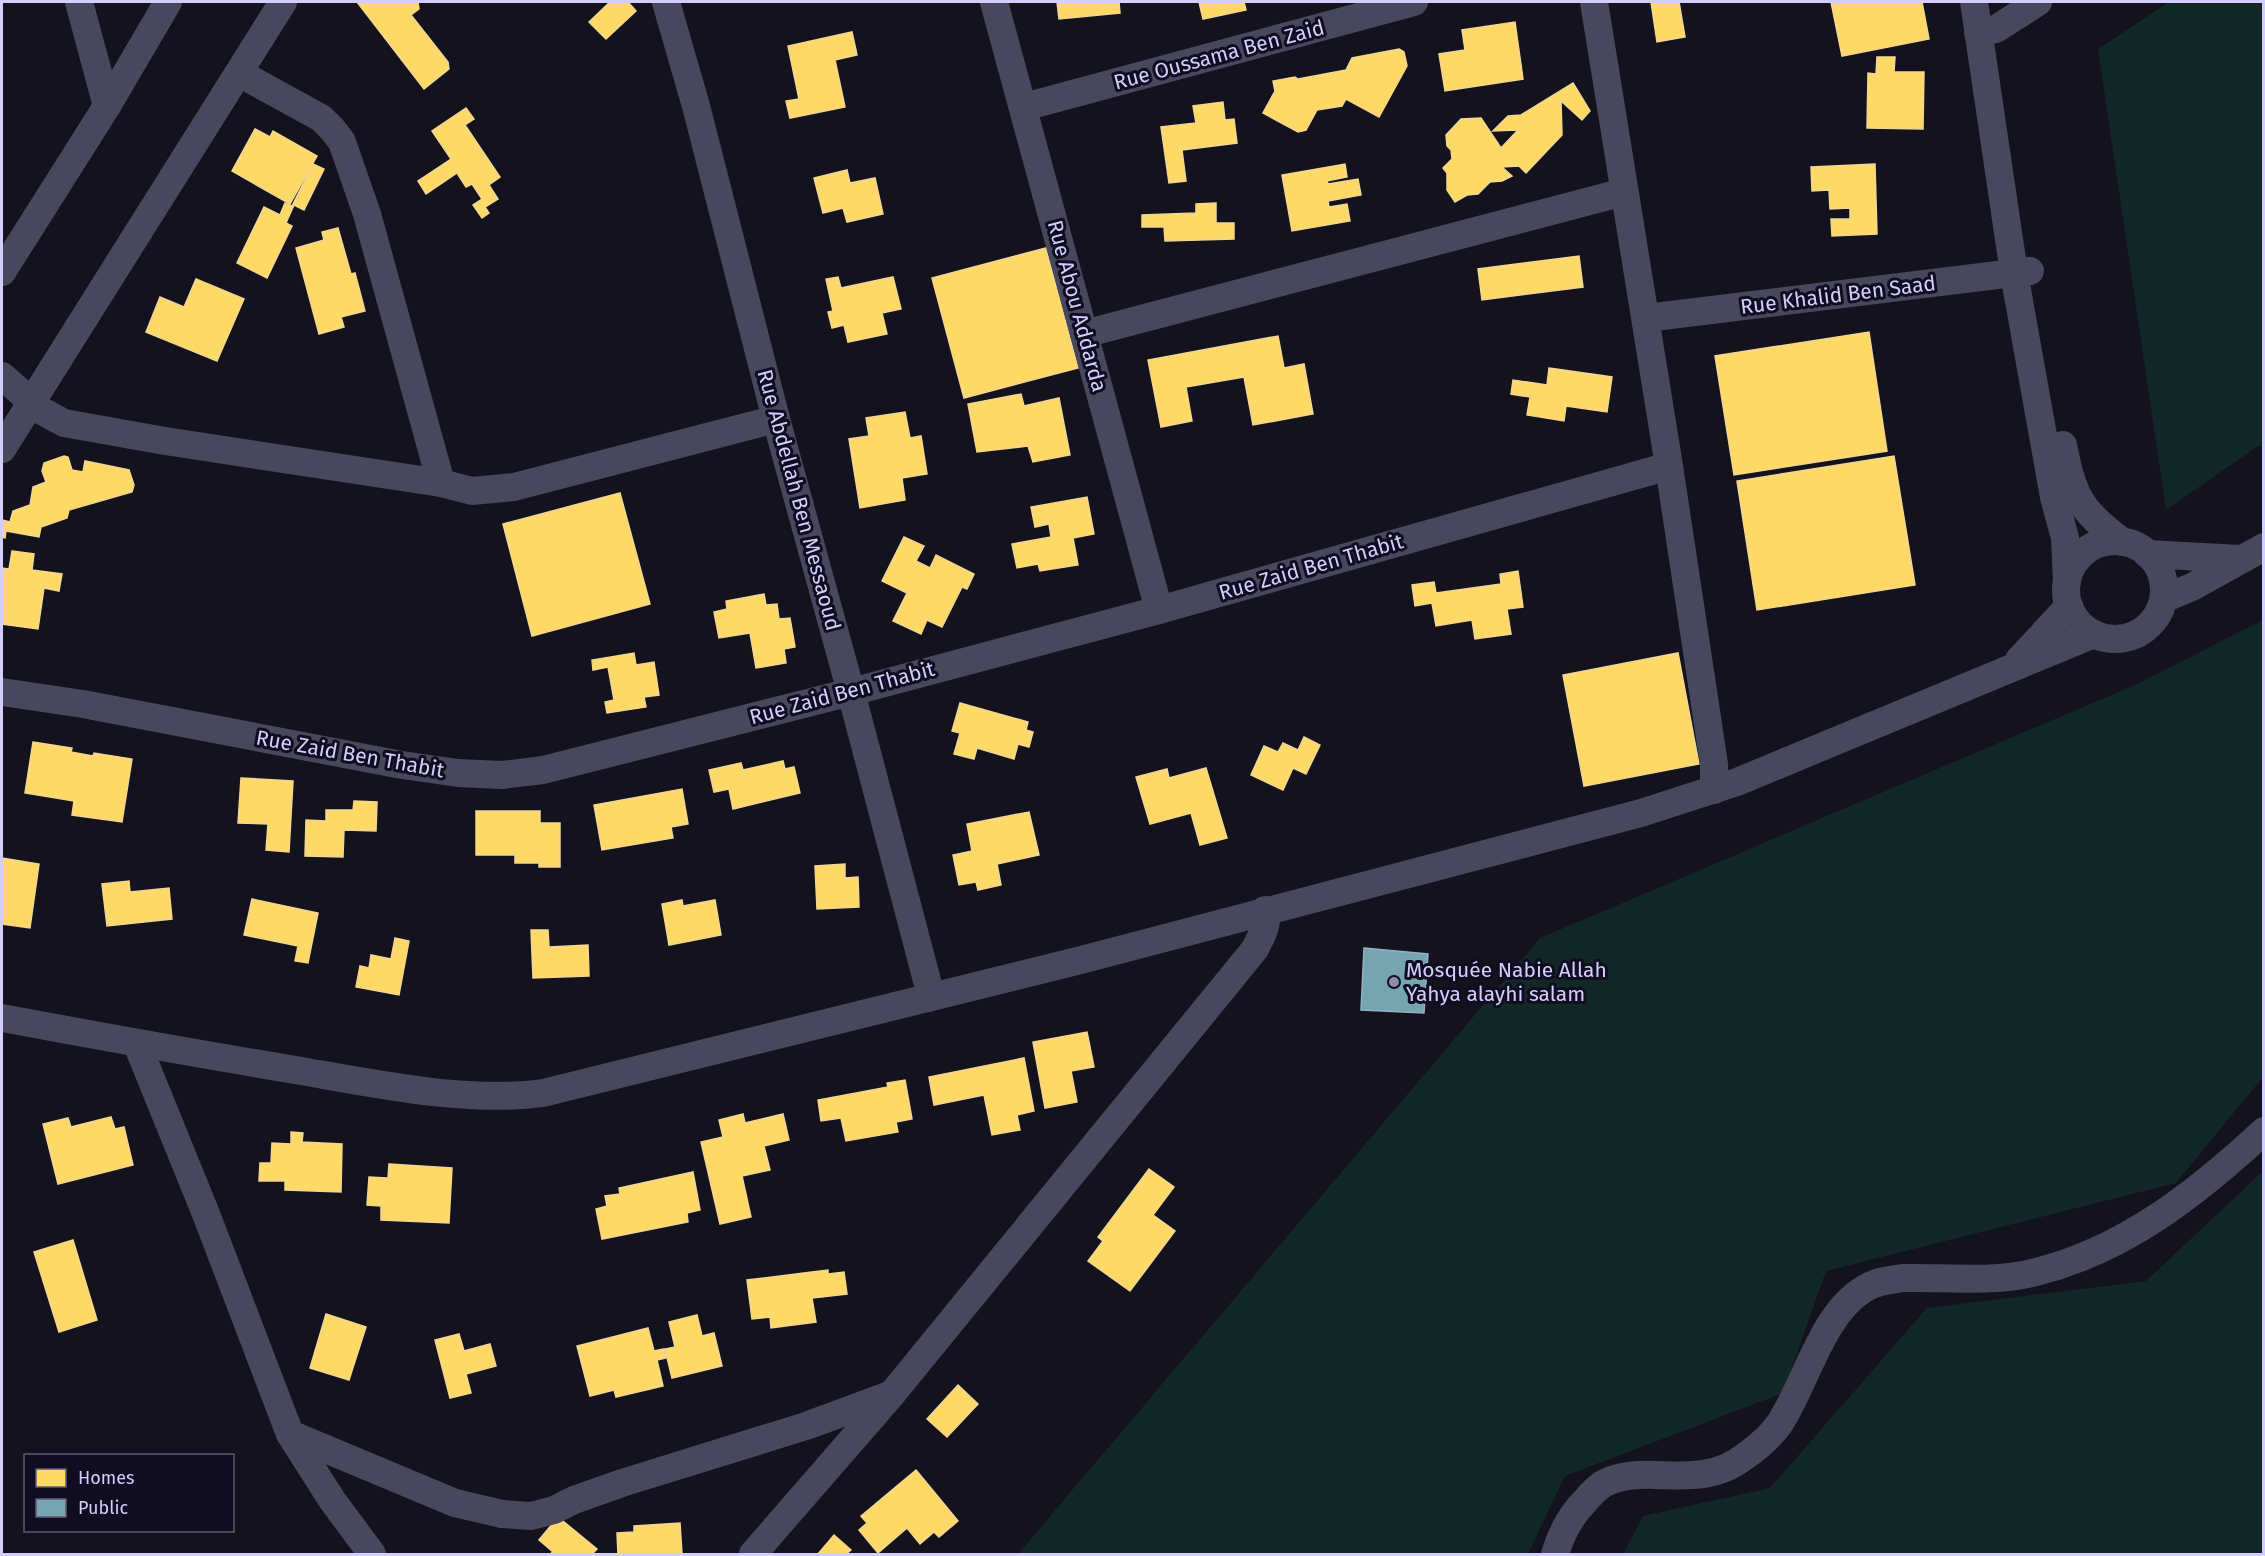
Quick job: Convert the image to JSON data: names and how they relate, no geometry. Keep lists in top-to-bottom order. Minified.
{"streets":{"street":["Rue Oussama Ben Zaid","Rue Khalid Ben Saad","Rue Abou Addarda","Rue Abdellah Ben Messaoud","Rue Zaid Ben Thabit"]},"crossings":[["Rue Oussama Ben Zaid","Rue Abou Addarda"],["Rue Abou Addarda","Rue Zaid Ben Thabit"],["Rue Abdellah Ben Messaoud","Rue Zaid Ben Thabit"]],"places":["Mosquée Nabie Allah Yahya alayhi salam"],"legend":["Homes","Public"]}
